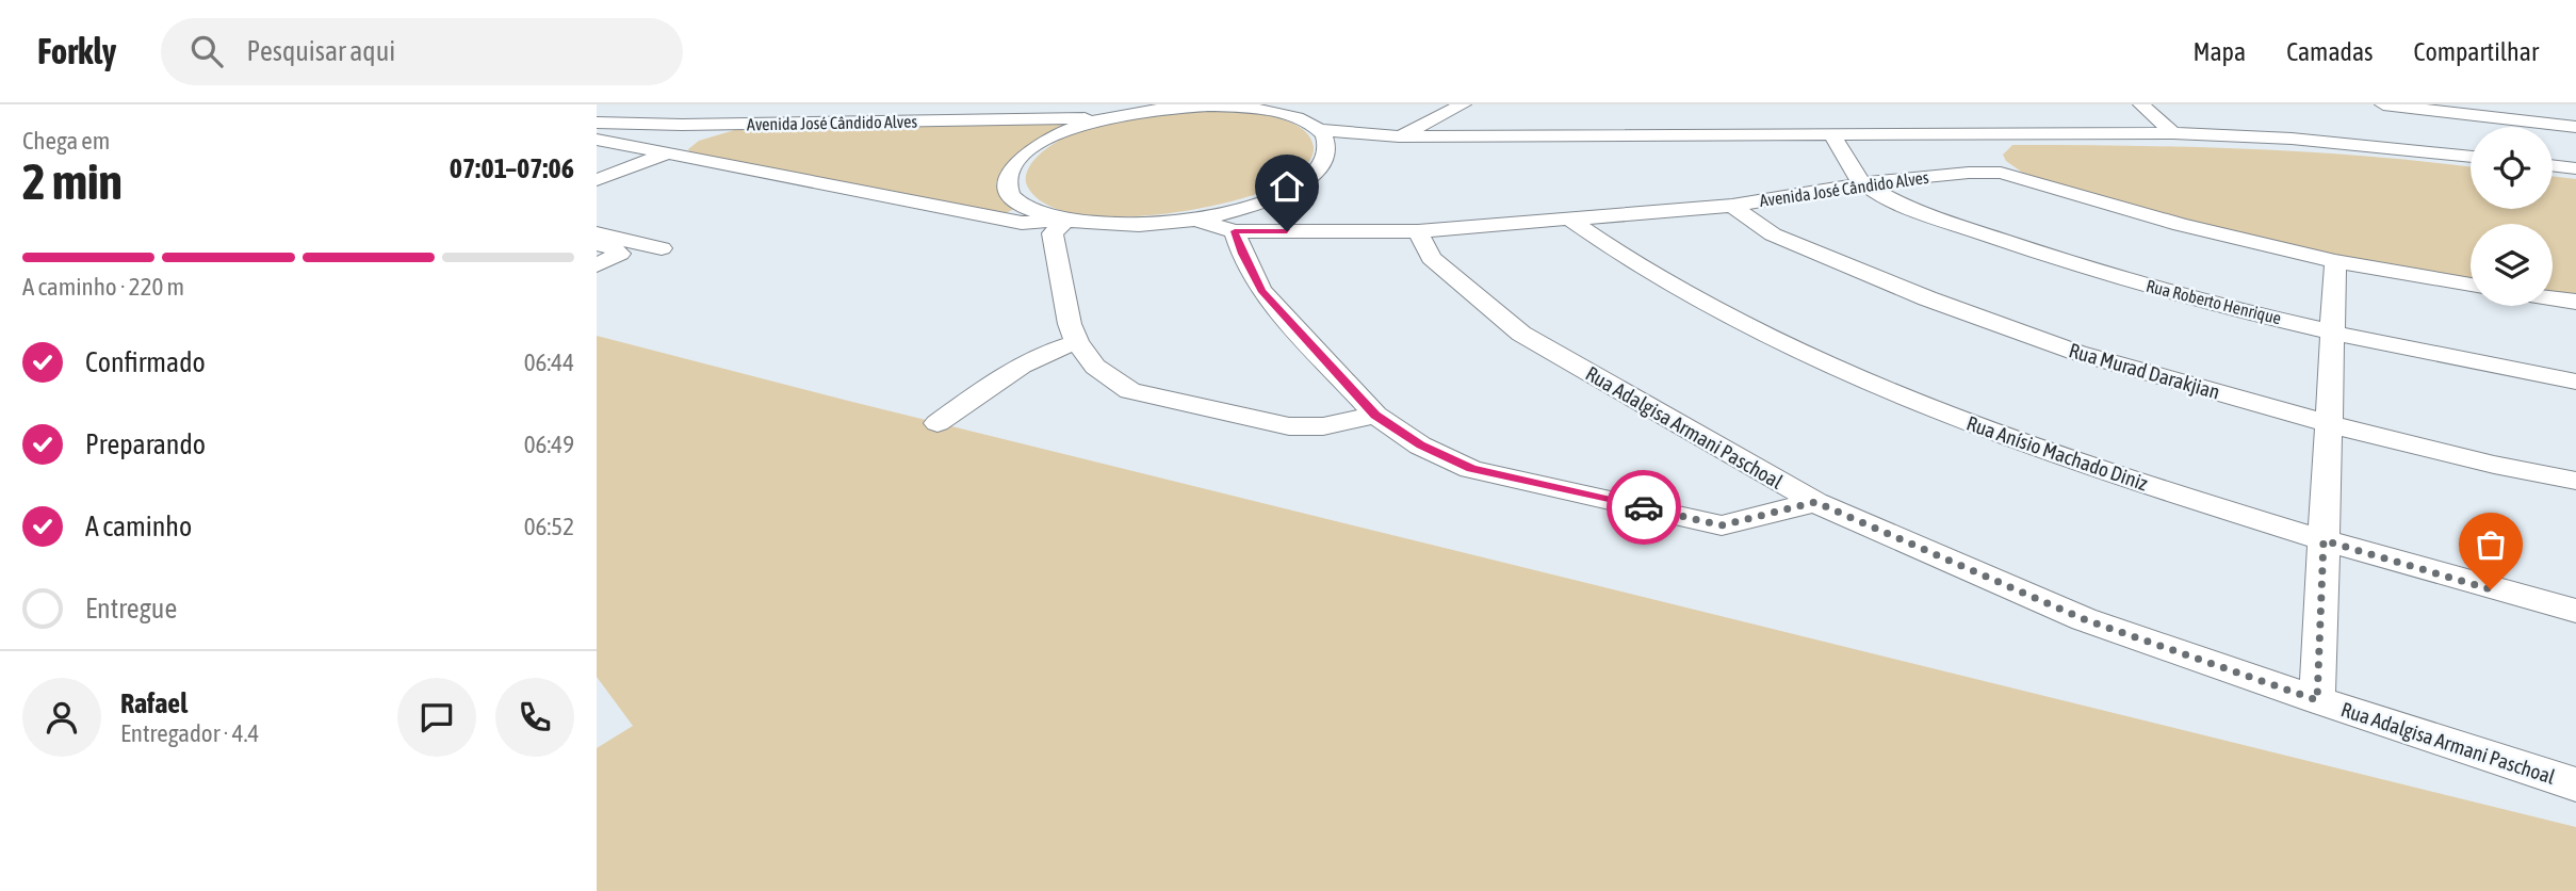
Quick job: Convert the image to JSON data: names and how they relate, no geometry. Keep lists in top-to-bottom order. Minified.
{"streets":{"street":["Avenida José Cândido Alves","Rua Roberto Henrique","Rua Murad Darakjian","Rua Adalgisa Armani Paschoal","Rua Anísio Machado Diniz"]},"crossings":[["Avenida José Cândido Alves","Rua Roberto Henrique"],["Avenida José Cândido Alves","Rua Murad Darakjian"],["Avenida José Cândido Alves","Rua Adalgisa Armani Paschoal"],["Avenida José Cândido Alves","Rua Anísio Machado Diniz"]],"page":{"header":"Forkly","search":"Pesquisar aqui","nav":["Mapa","Camadas","Compartilhar"],"heading":["2 min","Chega em","07:01–07:06"],"panel":["Rafael","Entregador · 4.4"],"bar":"A caminho · 220 m","list":[["Confirmado","06:44"],["Preparando","06:49"],["A caminho","06:52"],"Entregue"]}}
